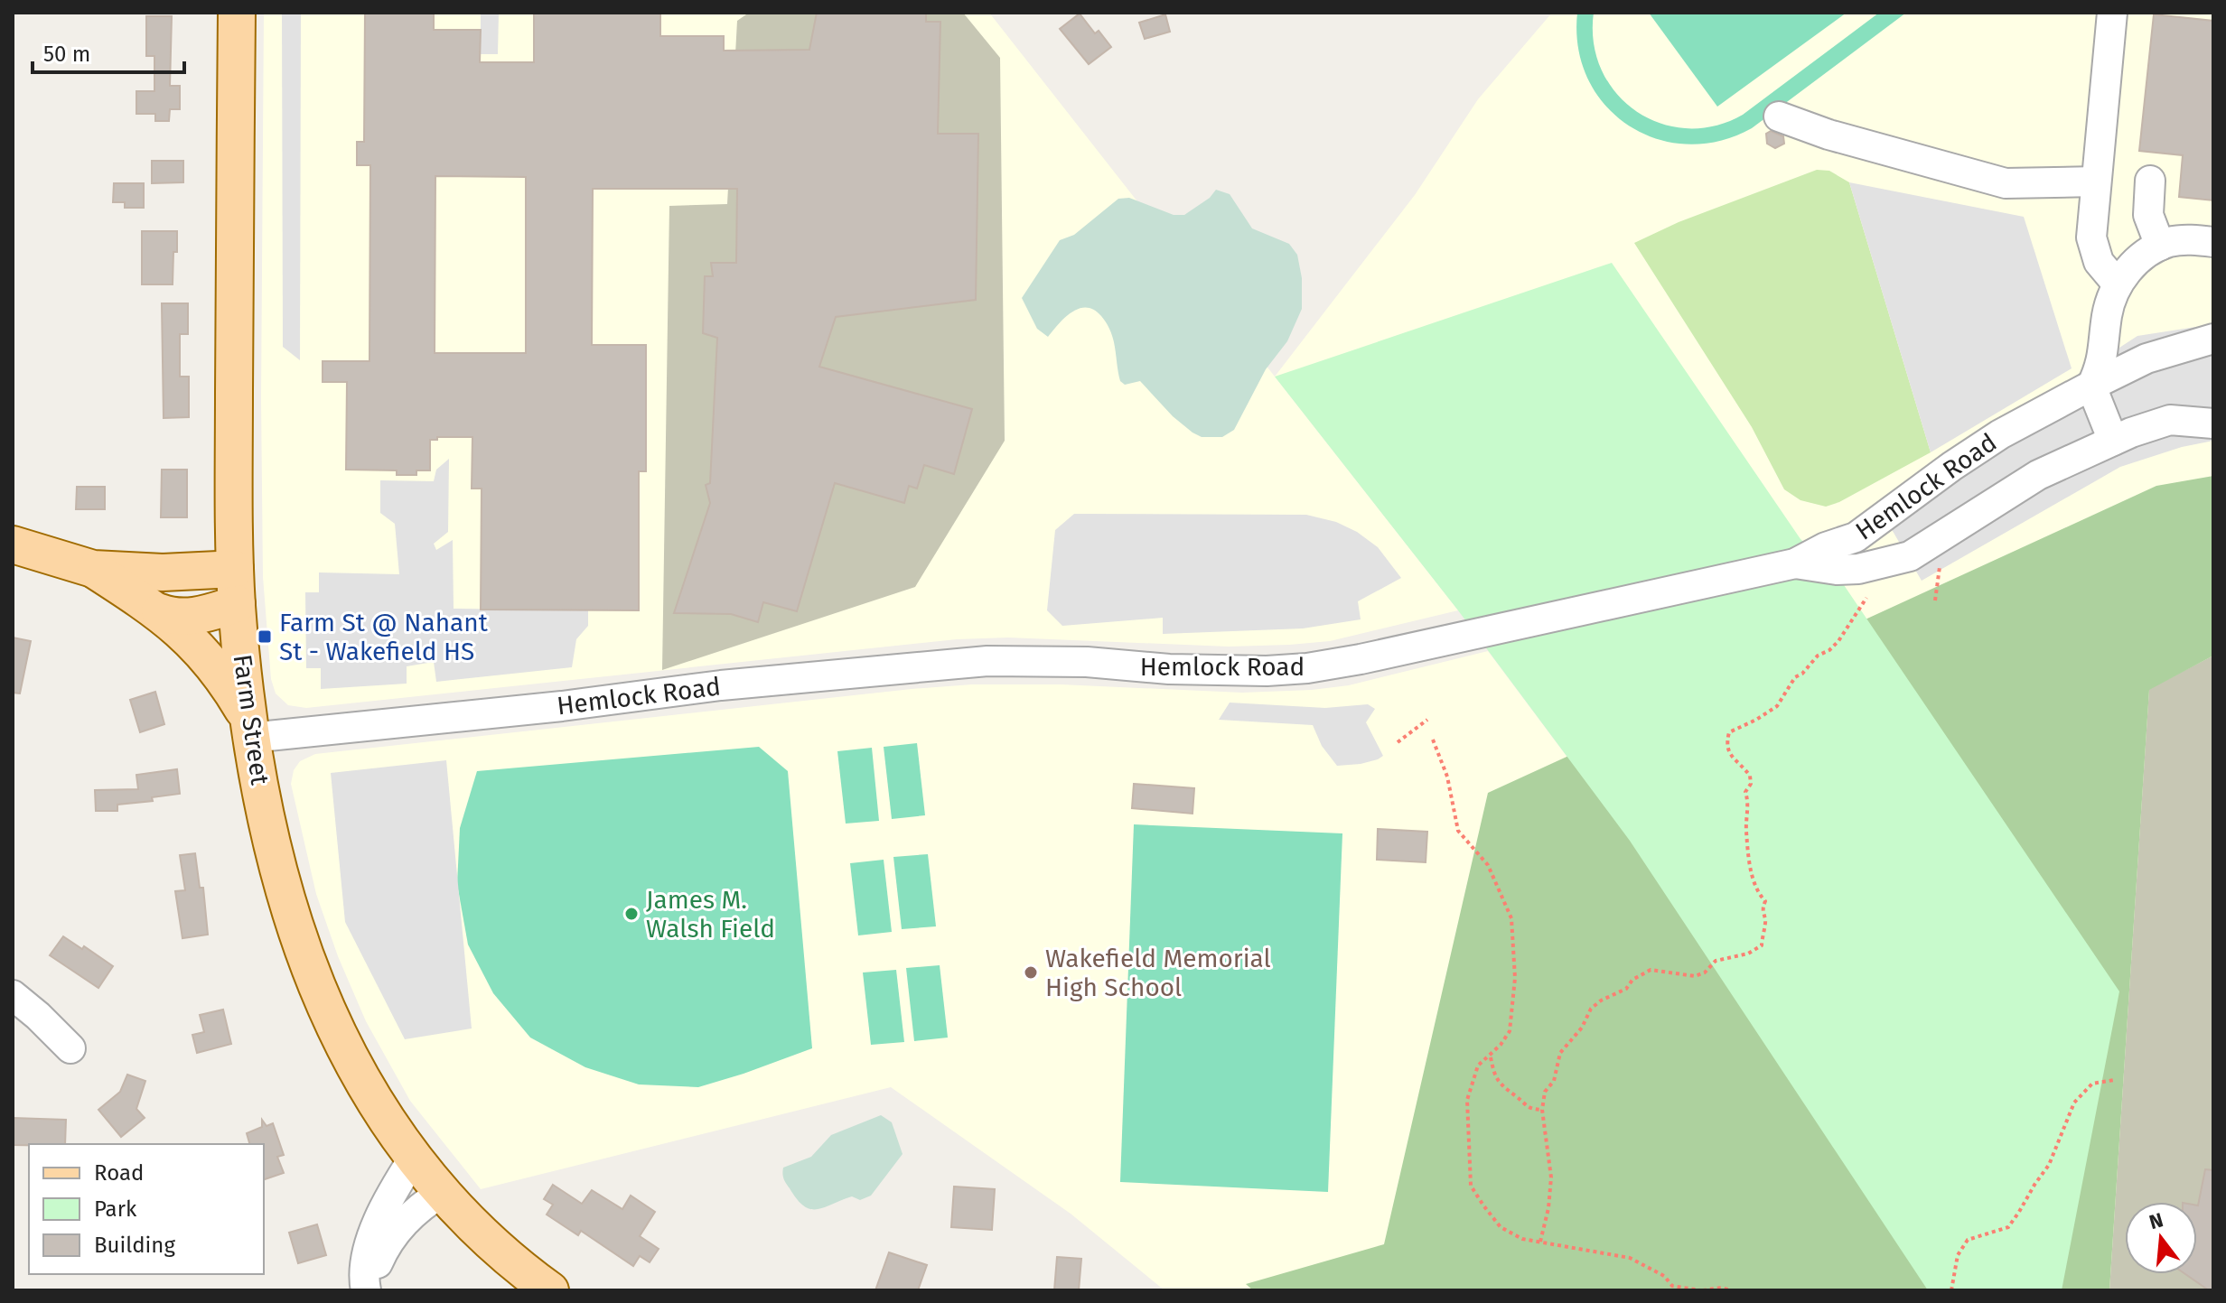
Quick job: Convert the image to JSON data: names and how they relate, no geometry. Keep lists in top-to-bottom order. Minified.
{"streets":{"main road":["Farm Street"],"street":["Hemlock Road"]},"crossings":[["Hemlock Road","Farm Street"]],"places":{"transit":["Farm St @ Nahant St - Wakefield HS"],"other":["James M. Walsh Field","Wakefield Memorial High School"]},"legend":["Road","Park","Building"],"scale_bar":"50 m","north":"top"}
